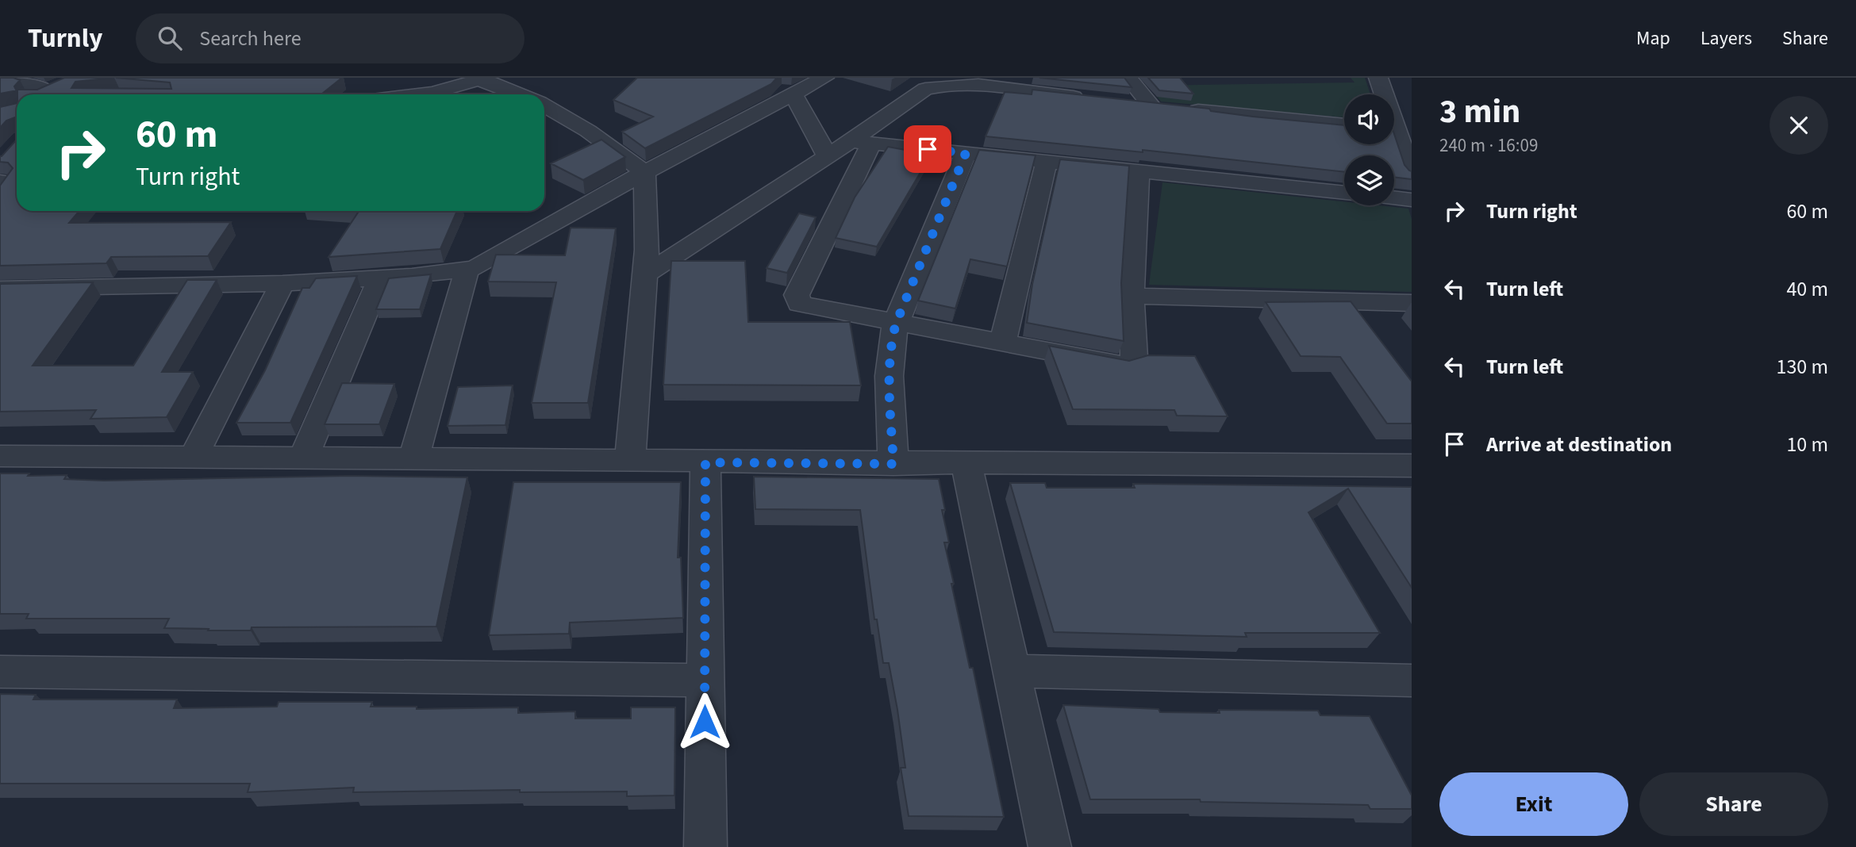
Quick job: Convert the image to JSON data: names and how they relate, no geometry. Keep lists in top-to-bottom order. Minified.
{"page":{"header":"Turnly","search":"Search here","nav":["Map","Layers","Share"],"heading":["3 min","240 m · 16:09"],"turn":["60 m","Turn right"],"list":[{"name":"Turn right","value":"60 m"},{"name":"Turn left","value":"40 m"},{"name":"Turn left","value":"130 m"},{"name":"Arrive at destination","value":"10 m"}],"buttons":["Exit","Share"]}}
